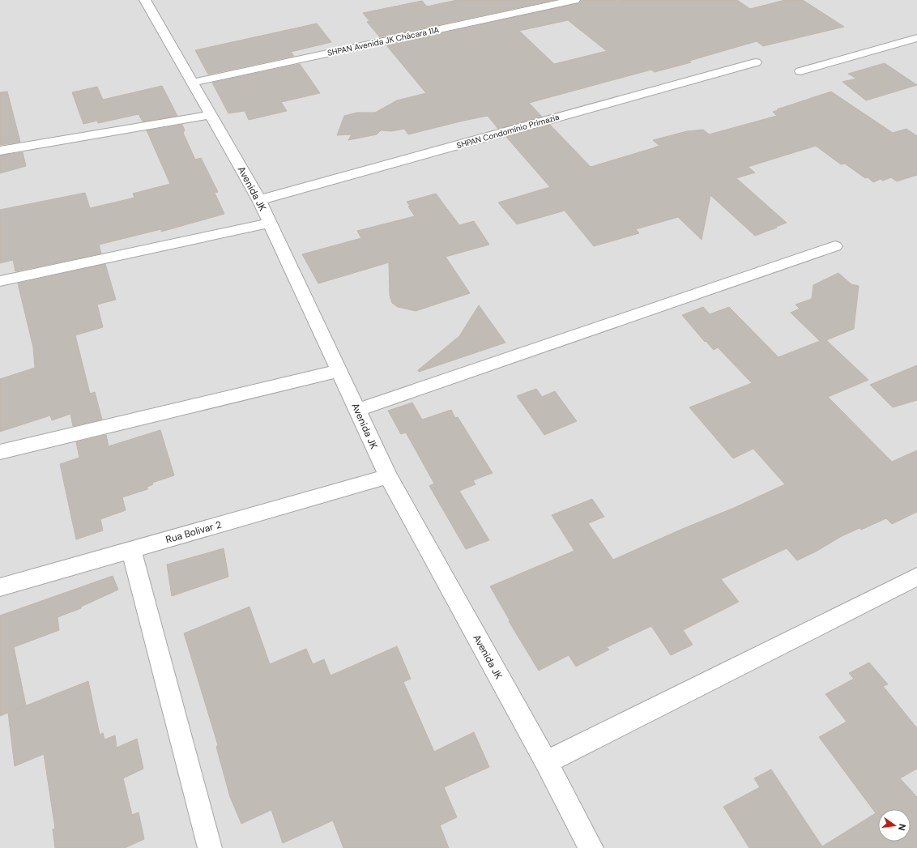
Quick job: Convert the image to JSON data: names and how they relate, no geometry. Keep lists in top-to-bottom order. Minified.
{"streets":{"street":["SHPAN Avenida JK Chácara 11A","SHPAN Condomínio Primazia","Avenida JK","Rua Bolivar 2"]},"crossings":[["SHPAN Avenida JK Chácara 11A","Avenida JK"],["SHPAN Condomínio Primazia","Avenida JK"],["Avenida JK","Rua Bolivar 2"]],"north":"right"}
